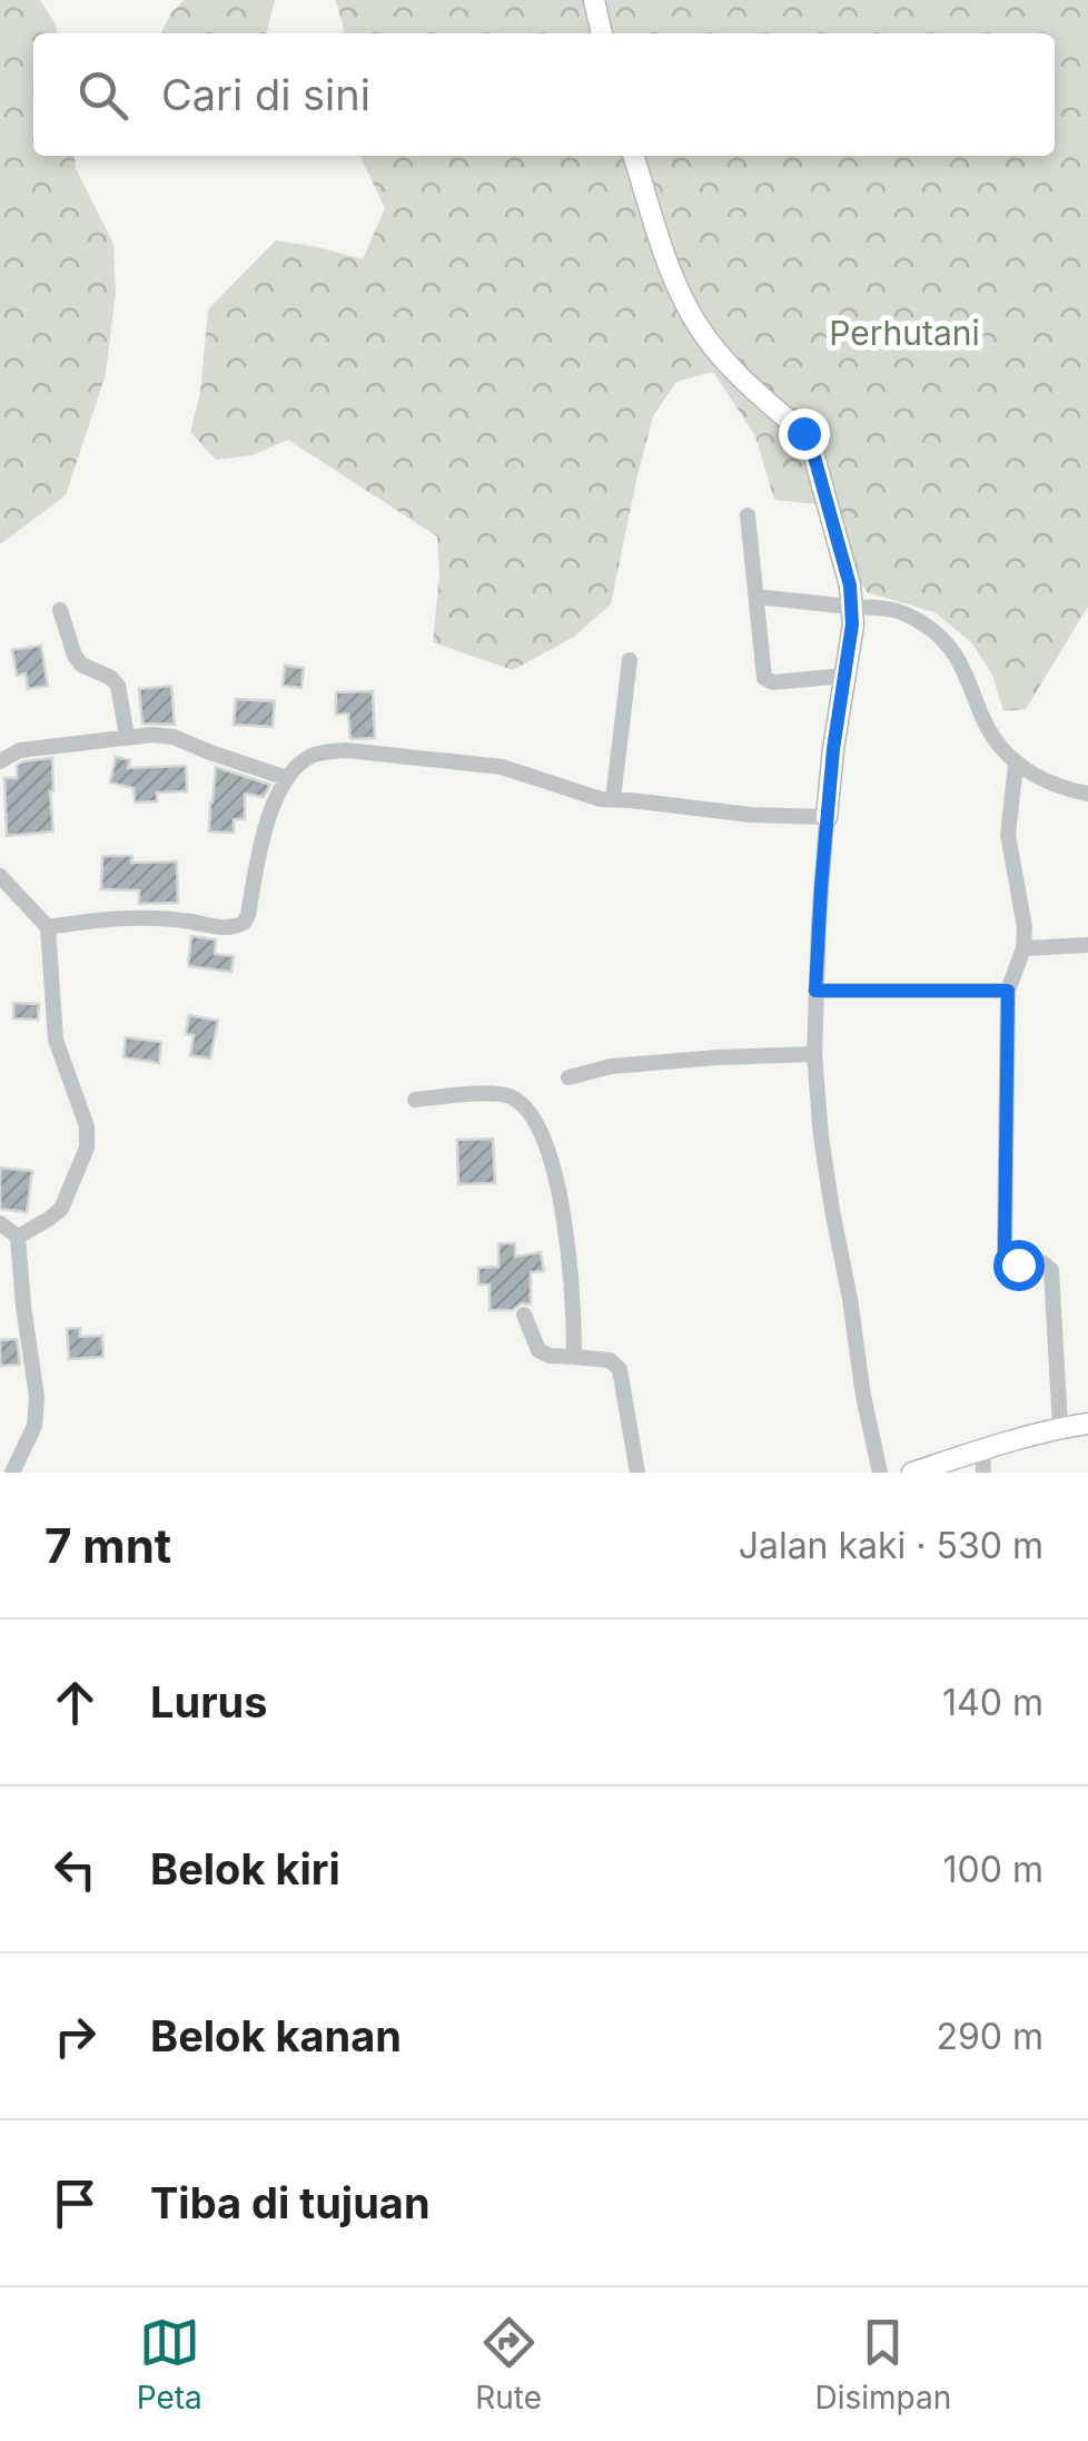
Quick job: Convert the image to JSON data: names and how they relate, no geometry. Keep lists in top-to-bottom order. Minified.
{"parks":["Perhutani"],"page":{"search":"Cari di sini","heading":["7 mnt","Jalan kaki · 530 m"],"list":[["Lurus","140 m"],["Belok kiri","100 m"],["Belok kanan","290 m"],"Tiba di tujuan"],"nav":["Peta","Rute","Disimpan"]}}
